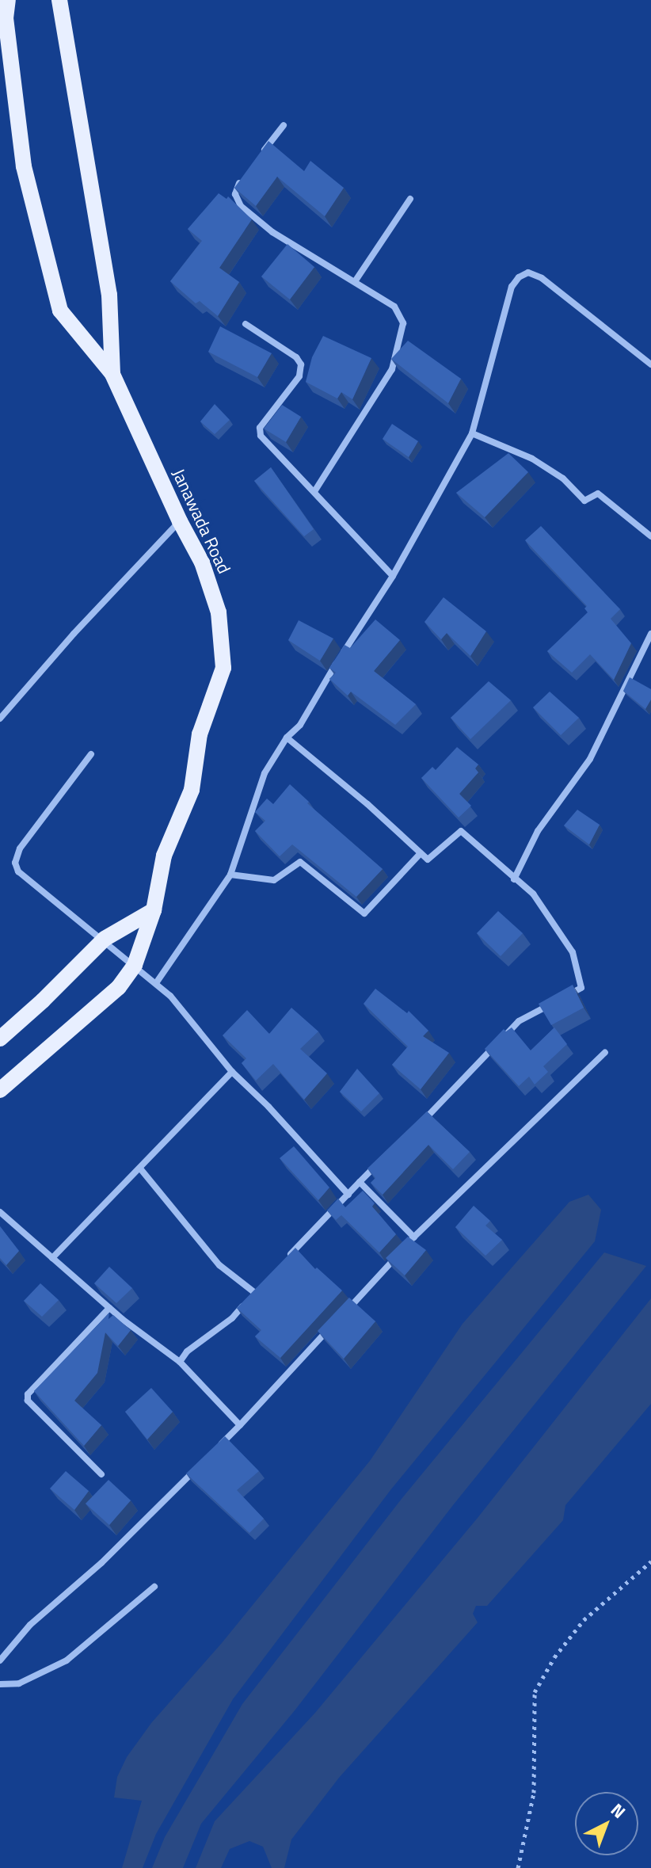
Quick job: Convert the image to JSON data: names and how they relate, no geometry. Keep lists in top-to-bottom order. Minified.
{"streets":{"main road":["Janawada Road"]},"north":"top right"}
